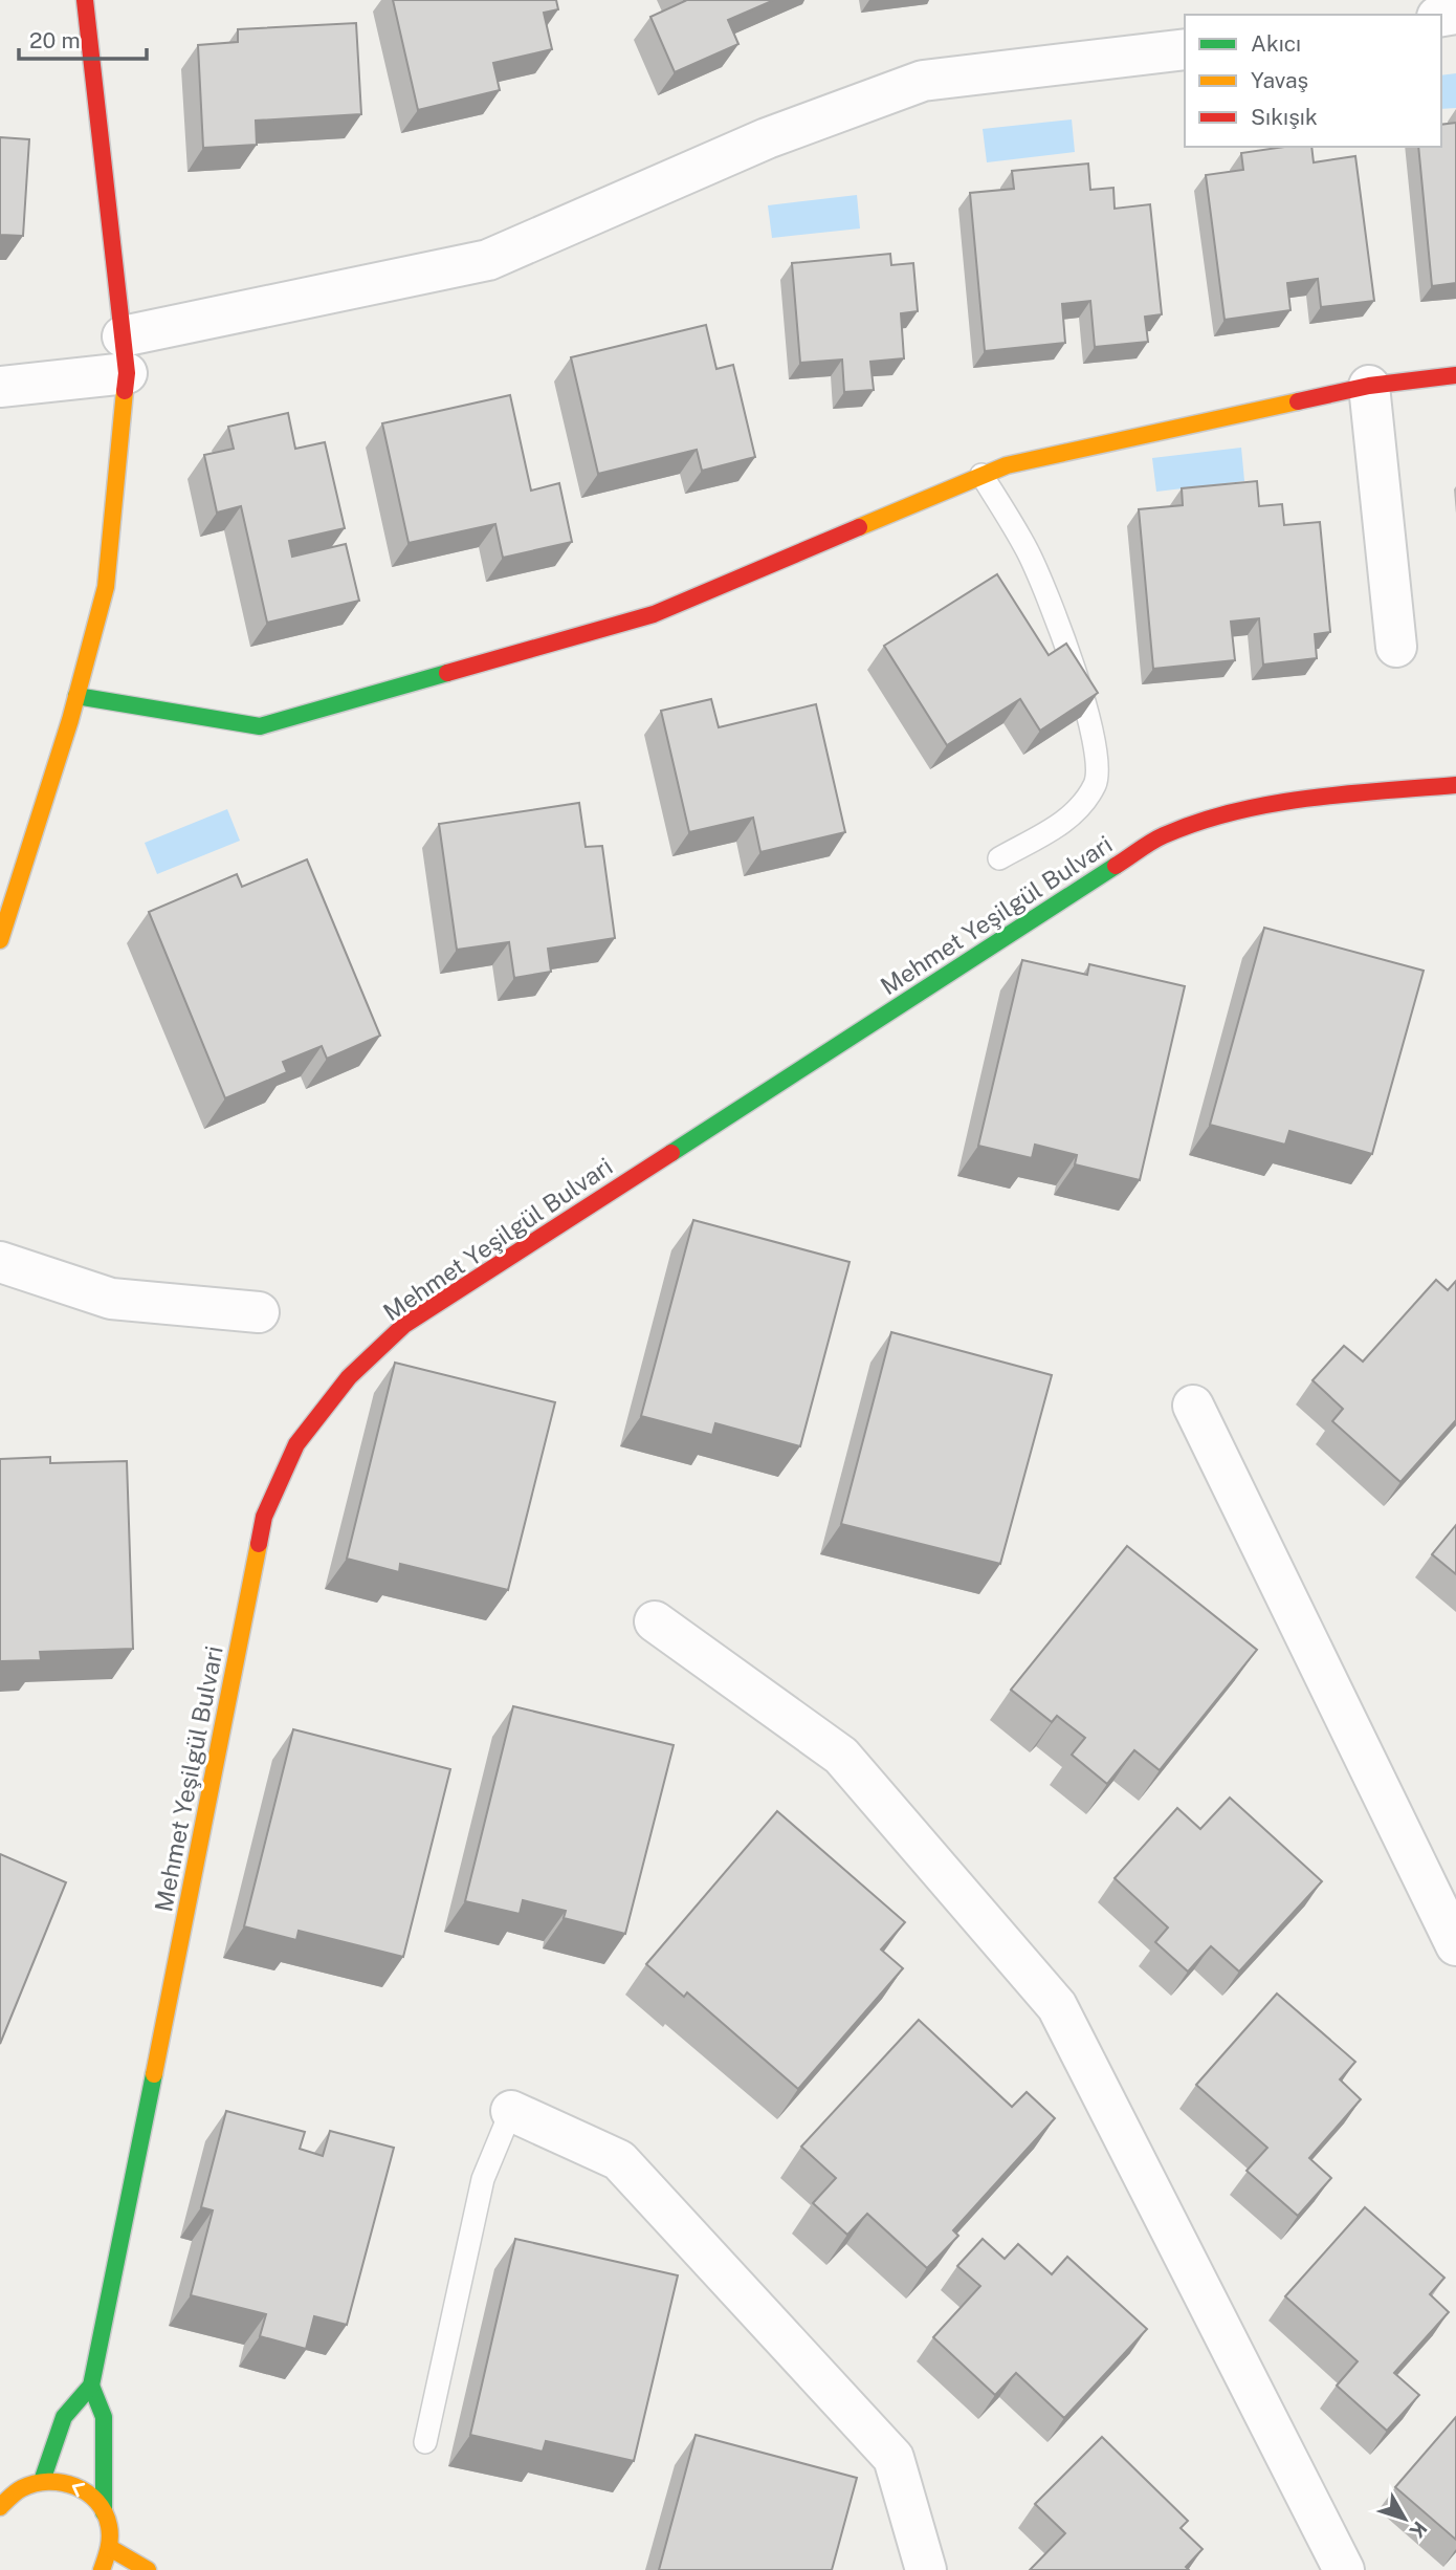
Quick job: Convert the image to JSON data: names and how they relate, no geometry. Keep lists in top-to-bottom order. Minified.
{"streets":{"main road":["Mehmet Yeşilgül Bulvari"]},"legend":["Akıcı","Yavaş","Sıkışık"],"scale_bar":"20 m","north":"bottom right"}
